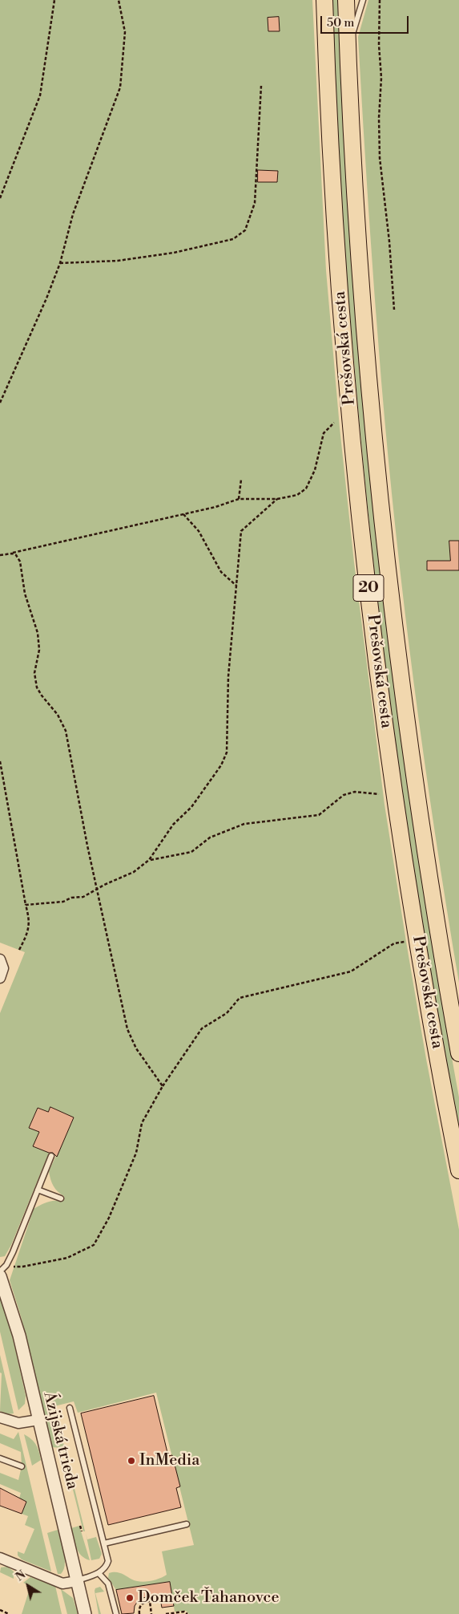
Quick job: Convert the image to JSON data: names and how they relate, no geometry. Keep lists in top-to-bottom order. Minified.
{"streets":{"highway":["Prešovská cesta","20"],"street":["Ázijská trieda"]},"places":["InMedia","Domček Ťahanovce"],"scale_bar":"50 m","north":"top left"}
